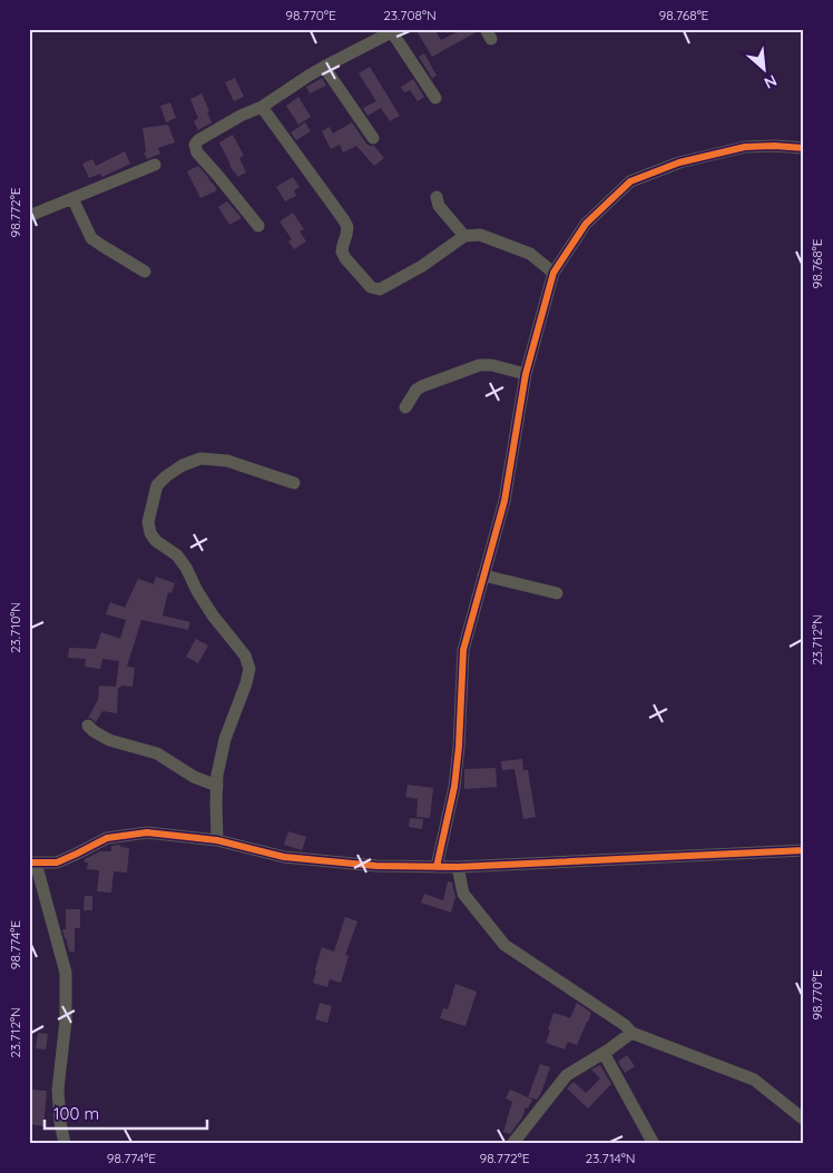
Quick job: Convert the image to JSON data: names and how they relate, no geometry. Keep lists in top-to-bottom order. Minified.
{"scale_bar":"100 m","north":"bottom right","coordinates":["98.770°E","23.708°N","98.768°E","98.772°E","23.710°N","23.712°N","98.774°E","23.714°N"]}
